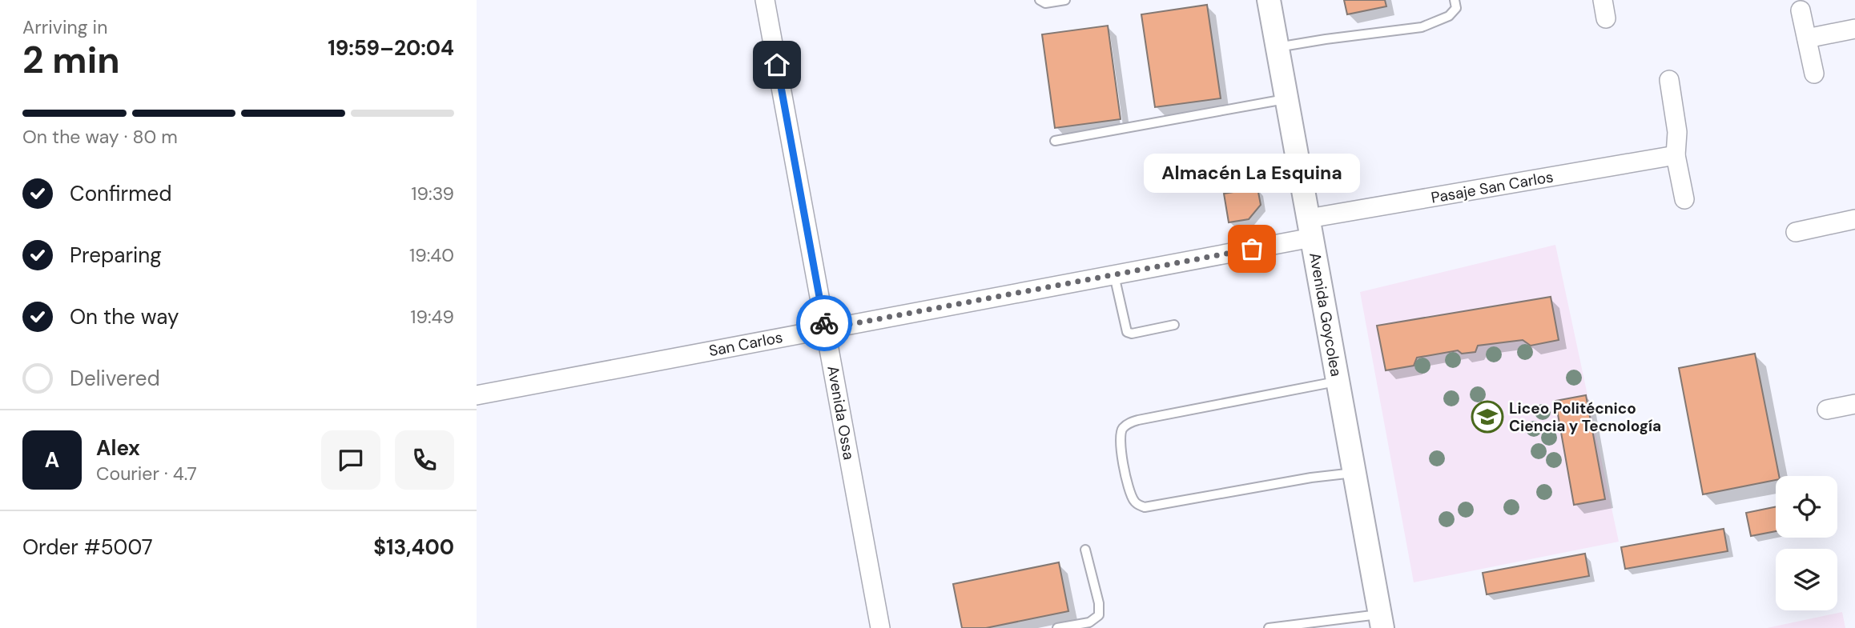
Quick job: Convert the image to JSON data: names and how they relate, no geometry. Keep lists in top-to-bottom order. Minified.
{"streets":{"street":["Pasaje San Carlos","Avenida Goycolea","San Carlos","Avenida Ossa"]},"crossings":[["Pasaje San Carlos","Avenida Goycolea"],["Pasaje San Carlos","San Carlos"],["Avenida Goycolea","San Carlos"],["San Carlos","Avenida Ossa"]],"places":{"other":["Almacén La Esquina"],"school or university":["Liceo Politécnico Ciencia y Tecnología"]},"page":{"heading":["2 min","Arriving in","19:59–20:04"],"panel":["Alex","Courier · 4.7","Order #5007","$13,400"],"bar":"On the way · 80 m","bubble":"Almacén La Esquina","list":[["Confirmed","19:39"],["Preparing","19:40"],["On the way","19:49"],"Delivered"],"round":"A"}}
